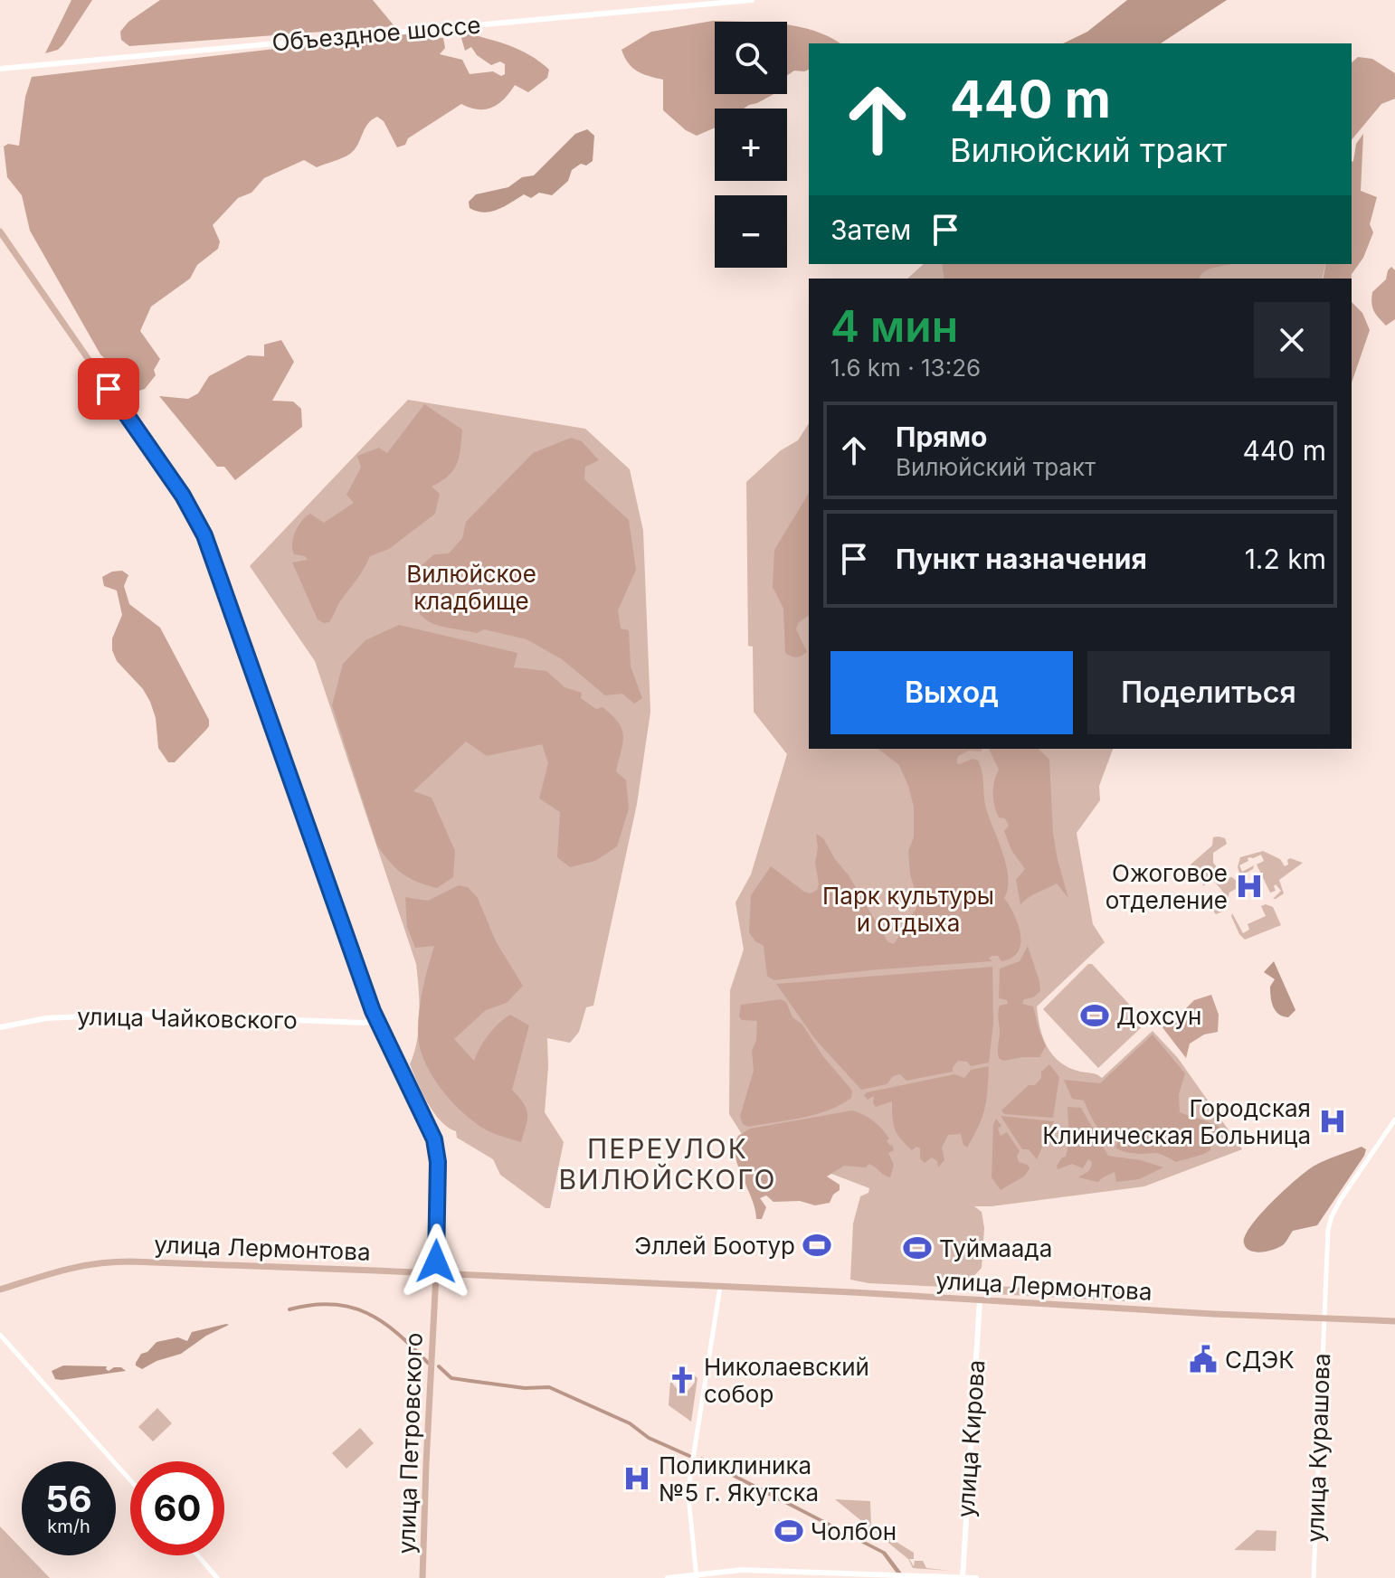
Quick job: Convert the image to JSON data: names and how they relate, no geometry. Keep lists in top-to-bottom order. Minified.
{"streets":{"main road":["Объездное шоссе","улица Чайковского","улица Лермонтова","улица Кирова","улица Петровского"],"street":["улица Курашова"]},"crossings":[["улица Чайковского","улица Петровского"],["улица Лермонтова","улица Кирова"],["улица Лермонтова","улица Петровского"],["улица Лермонтова","улица Курашова"]],"districts":["ПЕРЕУЛОК ВИЛЮЙСКОГО"],"parks":["Вилюйское кладбище","Парк культуры и отдыха"],"places":{"hospital":["Ожоговое отделение","Городская Клиническая Больница","Поликлиника №5 г. Якутска"],"sports":["Дохсун","Эллей Боотур","Туймаада","Чолбон"],"public building":["СДЭК"],"church":["Николаевский собор"]},"page":{"map_buttons":["+","−"],"turn":["440 m","Вилюйский тракт"],"then":"Затем","heading":["4 мин","1.6 km · 13:26"],"list":[{"name":"Прямо","note":"Вилюйский тракт","value":"440 m"},{"name":"Пункт назначения","value":"1.2 km"}],"buttons":["Выход","Поделиться"],"speed":"56 km/h","limit":"60"}}
